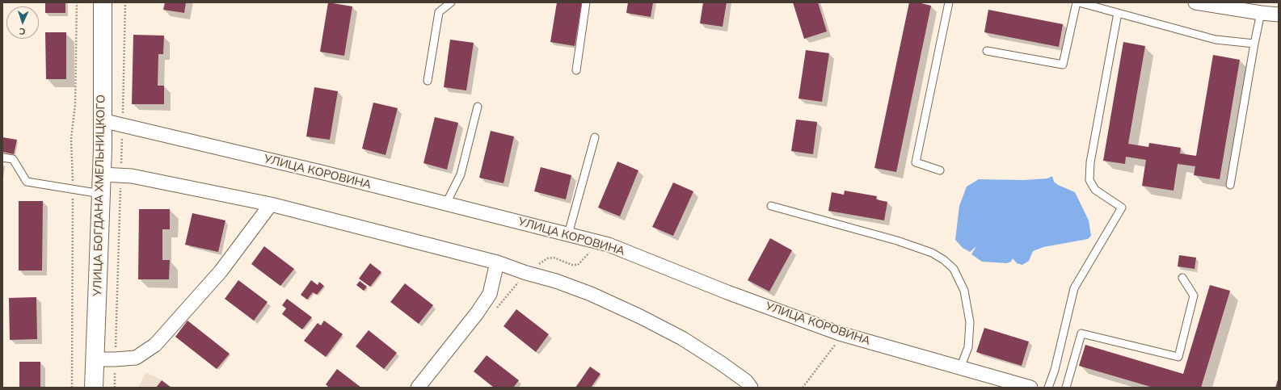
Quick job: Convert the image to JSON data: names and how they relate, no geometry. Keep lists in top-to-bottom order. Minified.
{"streets":{"street":["УЛИЦА КОРОВИНА","УЛИЦА БОГДАНА ХМЕЛЬНИЦКОГО"]},"crossings":[["УЛИЦА КОРОВИНА","УЛИЦА БОГДАНА ХМЕЛЬНИЦКОГО"]],"north":"bottom"}
